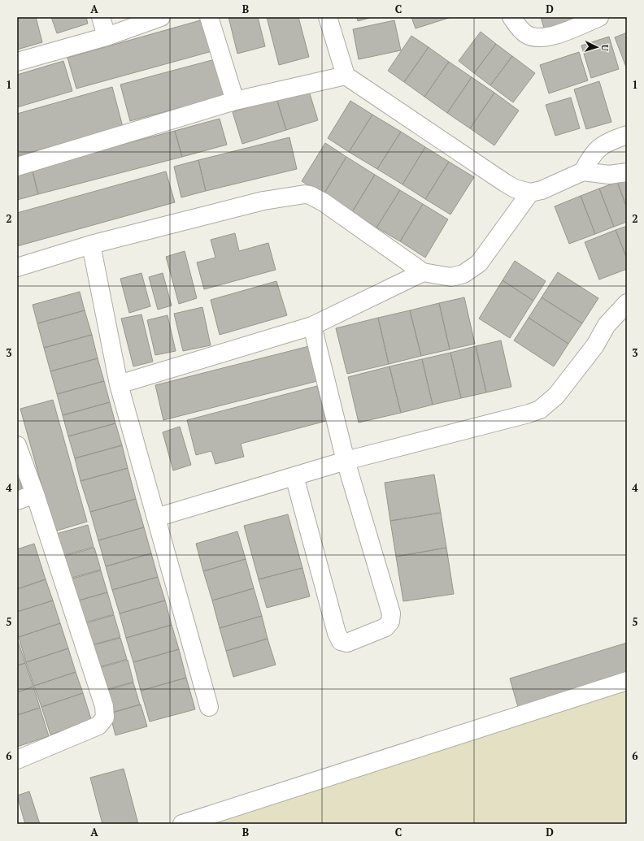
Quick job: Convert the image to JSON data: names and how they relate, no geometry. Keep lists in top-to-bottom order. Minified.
{"north":"right","grid":{"columns":["A","B","C","D"],"rows":["1","2","3","4","5","6"]}}
